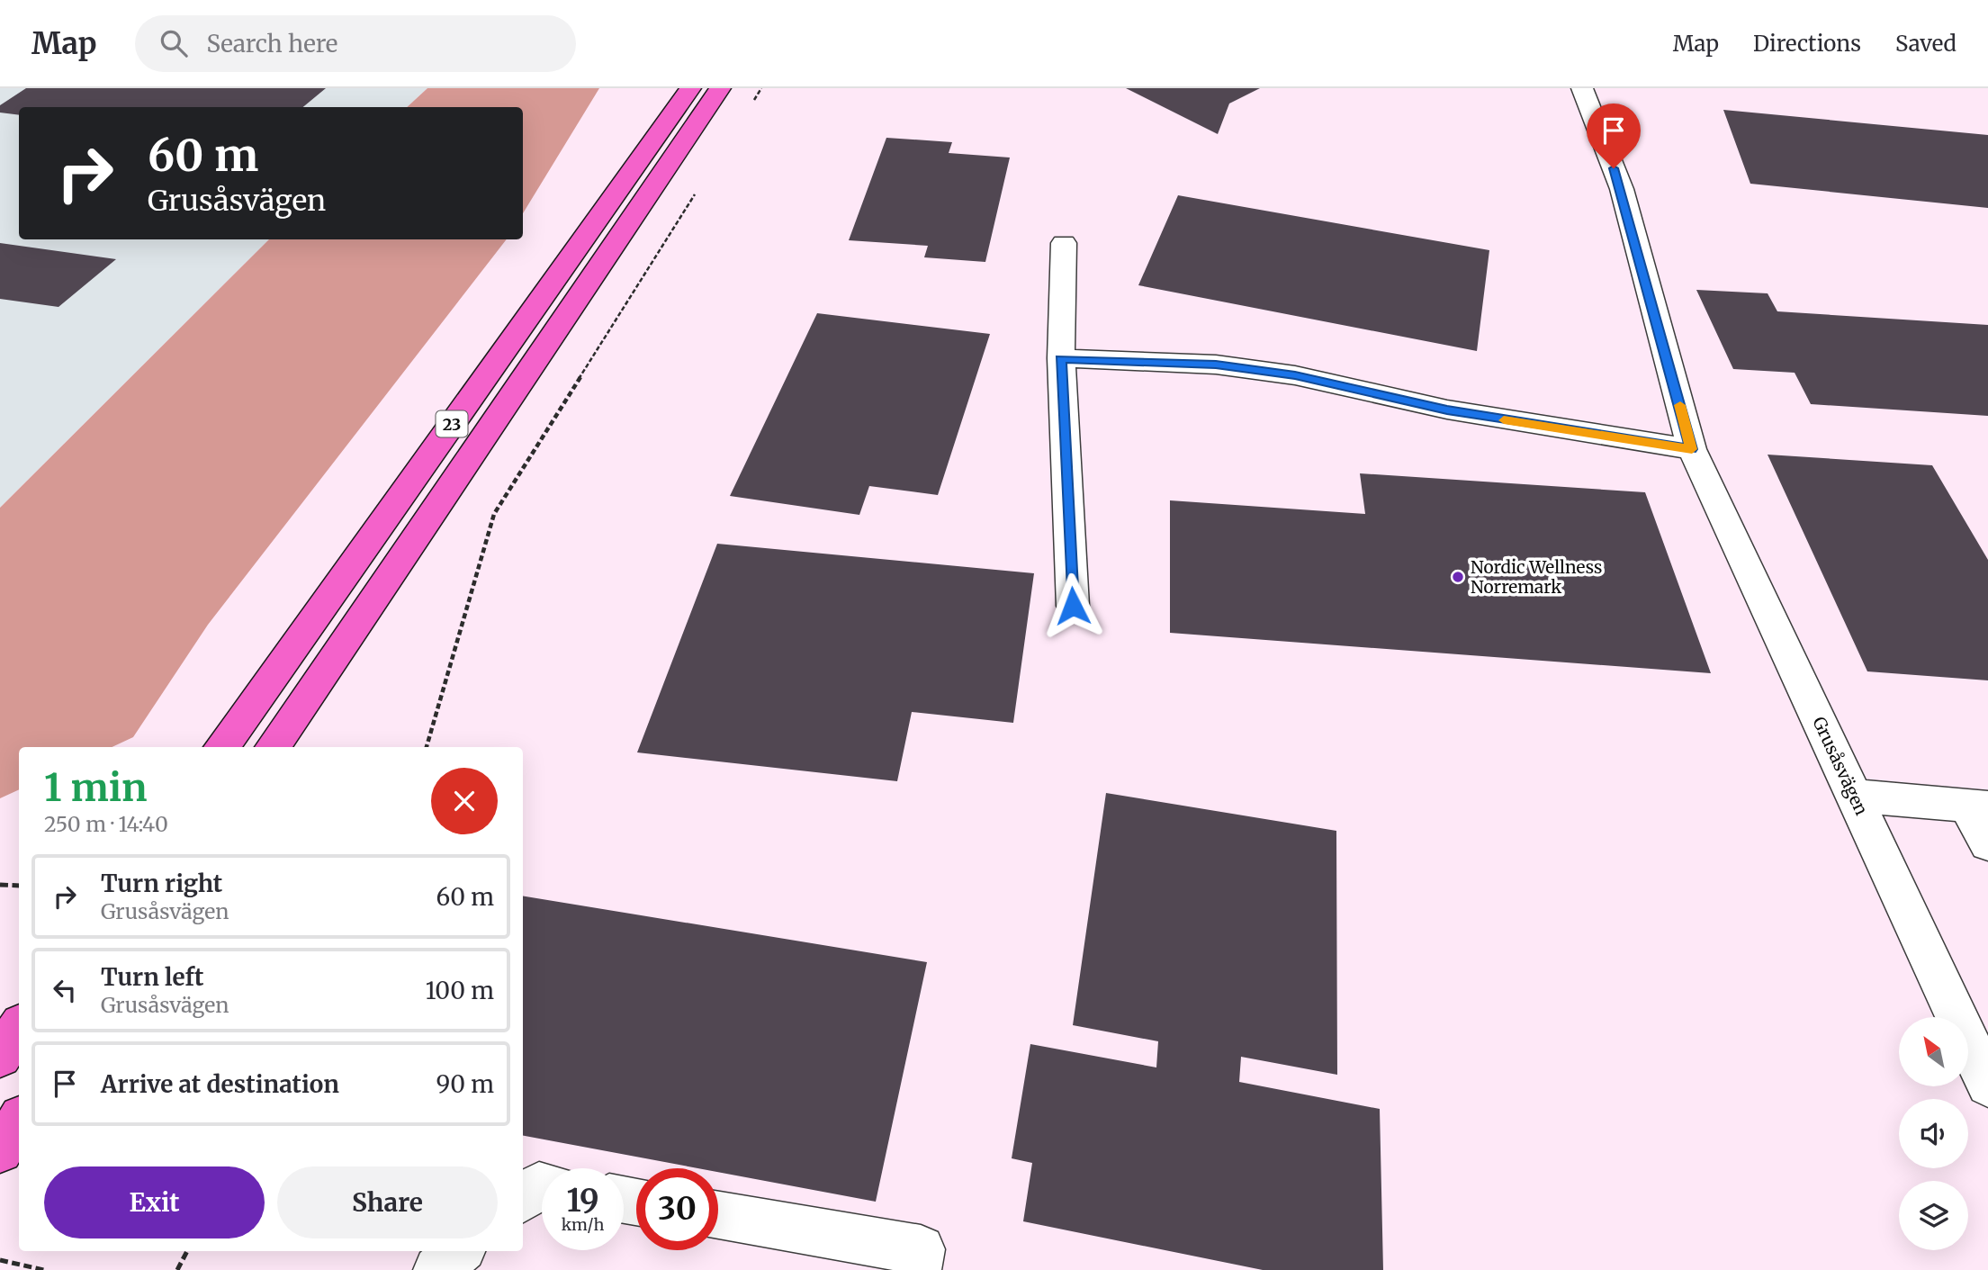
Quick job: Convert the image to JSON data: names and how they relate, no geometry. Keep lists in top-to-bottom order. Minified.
{"streets":{"main road":["23"],"street":["Grusåsvägen"]},"places":["Nordic Wellness Norremark"],"north":"top left","page":{"header":"Map","search":"Search here","nav":["Map","Directions","Saved"],"turn":["60 m","Grusåsvägen"],"heading":["1 min","250 m · 14:40"],"list":[{"name":"Turn right","note":"Grusåsvägen","value":"60 m"},{"name":"Turn left","note":"Grusåsvägen","value":"100 m"},{"name":"Arrive at destination","value":"90 m"}],"buttons":["Exit","Share"],"speed":"19 km/h","limit":"30"}}
